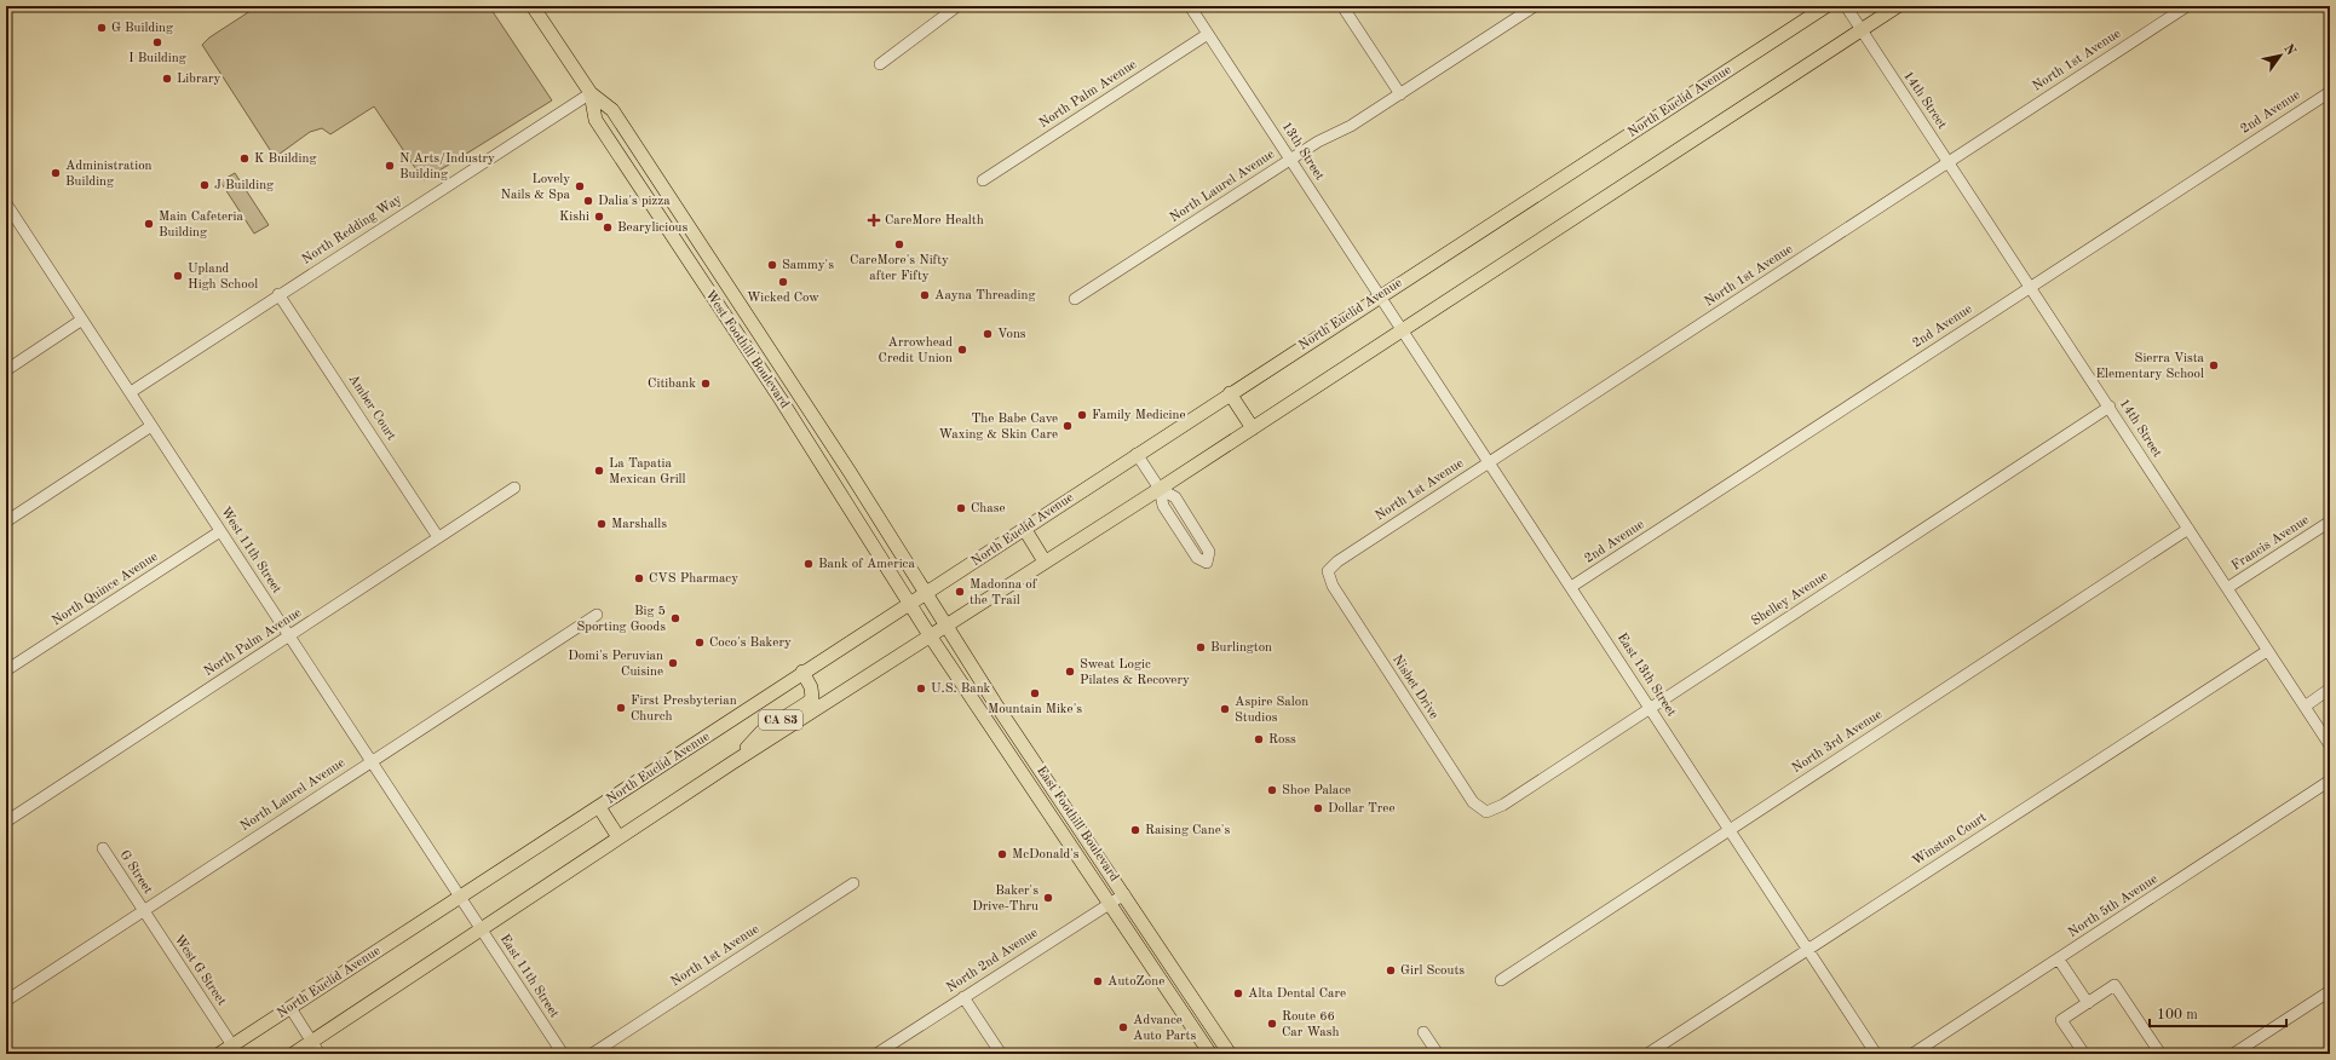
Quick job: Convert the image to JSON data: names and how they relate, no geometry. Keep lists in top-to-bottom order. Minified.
{"streets":{"main road":["North Euclid Avenue","West Foothill Boulevard","CA 83","East Foothill Boulevard"],"street":["North 1st Avenue","North Palm Avenue","14th Street","2nd Avenue","13th Street","North Laurel Avenue","North Redding Way","Amber Court","Francis Avenue","West 11th Street","North Quince Avenue","Shelley Avenue","East 13th Street","Nisbet Drive","North 3rd Avenue","Winston Court","G Street","North 5th Avenue","North 2nd Avenue","West G Street","East 11th Street"]},"crossings":[["North 1st Avenue","14th Street"],["North 1st Avenue","East 13th Street"],["North 1st Avenue","Nisbet Drive"],["North Palm Avenue","13th Street"],["North Palm Avenue","Amber Court"],["North Palm Avenue","West 11th Street"],["14th Street","2nd Avenue"],["14th Street","Francis Avenue"],["14th Street","Shelley Avenue"],["14th Street","North 3rd Avenue"],["14th Street","Winston Court"],["North Euclid Avenue","13th Street"],["North Euclid Avenue","West Foothill Boulevard"],["North Euclid Avenue","West 11th Street"],["North Euclid Avenue","CA 83"],["North Euclid Avenue","East Foothill Boulevard"],["North Euclid Avenue","West G Street"],["2nd Avenue","East 13th Street"],["13th Street","North Laurel Avenue"],["13th Street","East 13th Street"],["North Laurel Avenue","West 11th Street"],["North Laurel Avenue","G Street"],["North Laurel Avenue","West G Street"],["North Redding Way","West Foothill Boulevard"],["North Redding Way","Amber Court"],["North Redding Way","West 11th Street"],["West Foothill Boulevard","East Foothill Boulevard"],["West 11th Street","North Quince Avenue"],["West 11th Street","East 11th Street"],["Shelley Avenue","East 13th Street"],["Shelley Avenue","Nisbet Drive"],["East 13th Street","North 3rd Avenue"],["East 13th Street","Winston Court"],["East Foothill Boulevard","North 2nd Avenue"],["G Street","West G Street"]],"places":{"other":["G Building","I Building","Library","K Building","N Arts/Industry Building","Administration Building","J Building","Lovely Nails & Spa","Dalia's pizza","Kishi","Main Cafeteria Building","Bearylicious","CareMore's Nifty after Fifty","Sammy's","Upland High School","Wicked Cow","Aayna Threading","Vons","Arrowhead Credit Union","Sierra Vista Elementary School","Citibank","Family Medicine","The Babe Cave Waxing & Skin Care","La Tapatia Mexican Grill","Chase","Marshalls","Bank of America","CVS Pharmacy","Madonna of the Trail","Big 5 Sporting Goods","Coco's Bakery","Burlington","Domi's Peruvian Cuisine","Sweat Logic Pilates & Recovery","U.S. Bank","Mountain Mike's","First Presbyterian Church","Aspire Salon Studios","Ross","Shoe Palace","Dollar Tree","Raising Cane's","McDonald's","Baker's Drive-Thru","Girl Scouts","AutoZone","Alta Dental Care","Route 66 Car Wash","Advance Auto Parts"],"health":["CareMore Health"]},"scale_bar":"100 m","north":"top right"}
